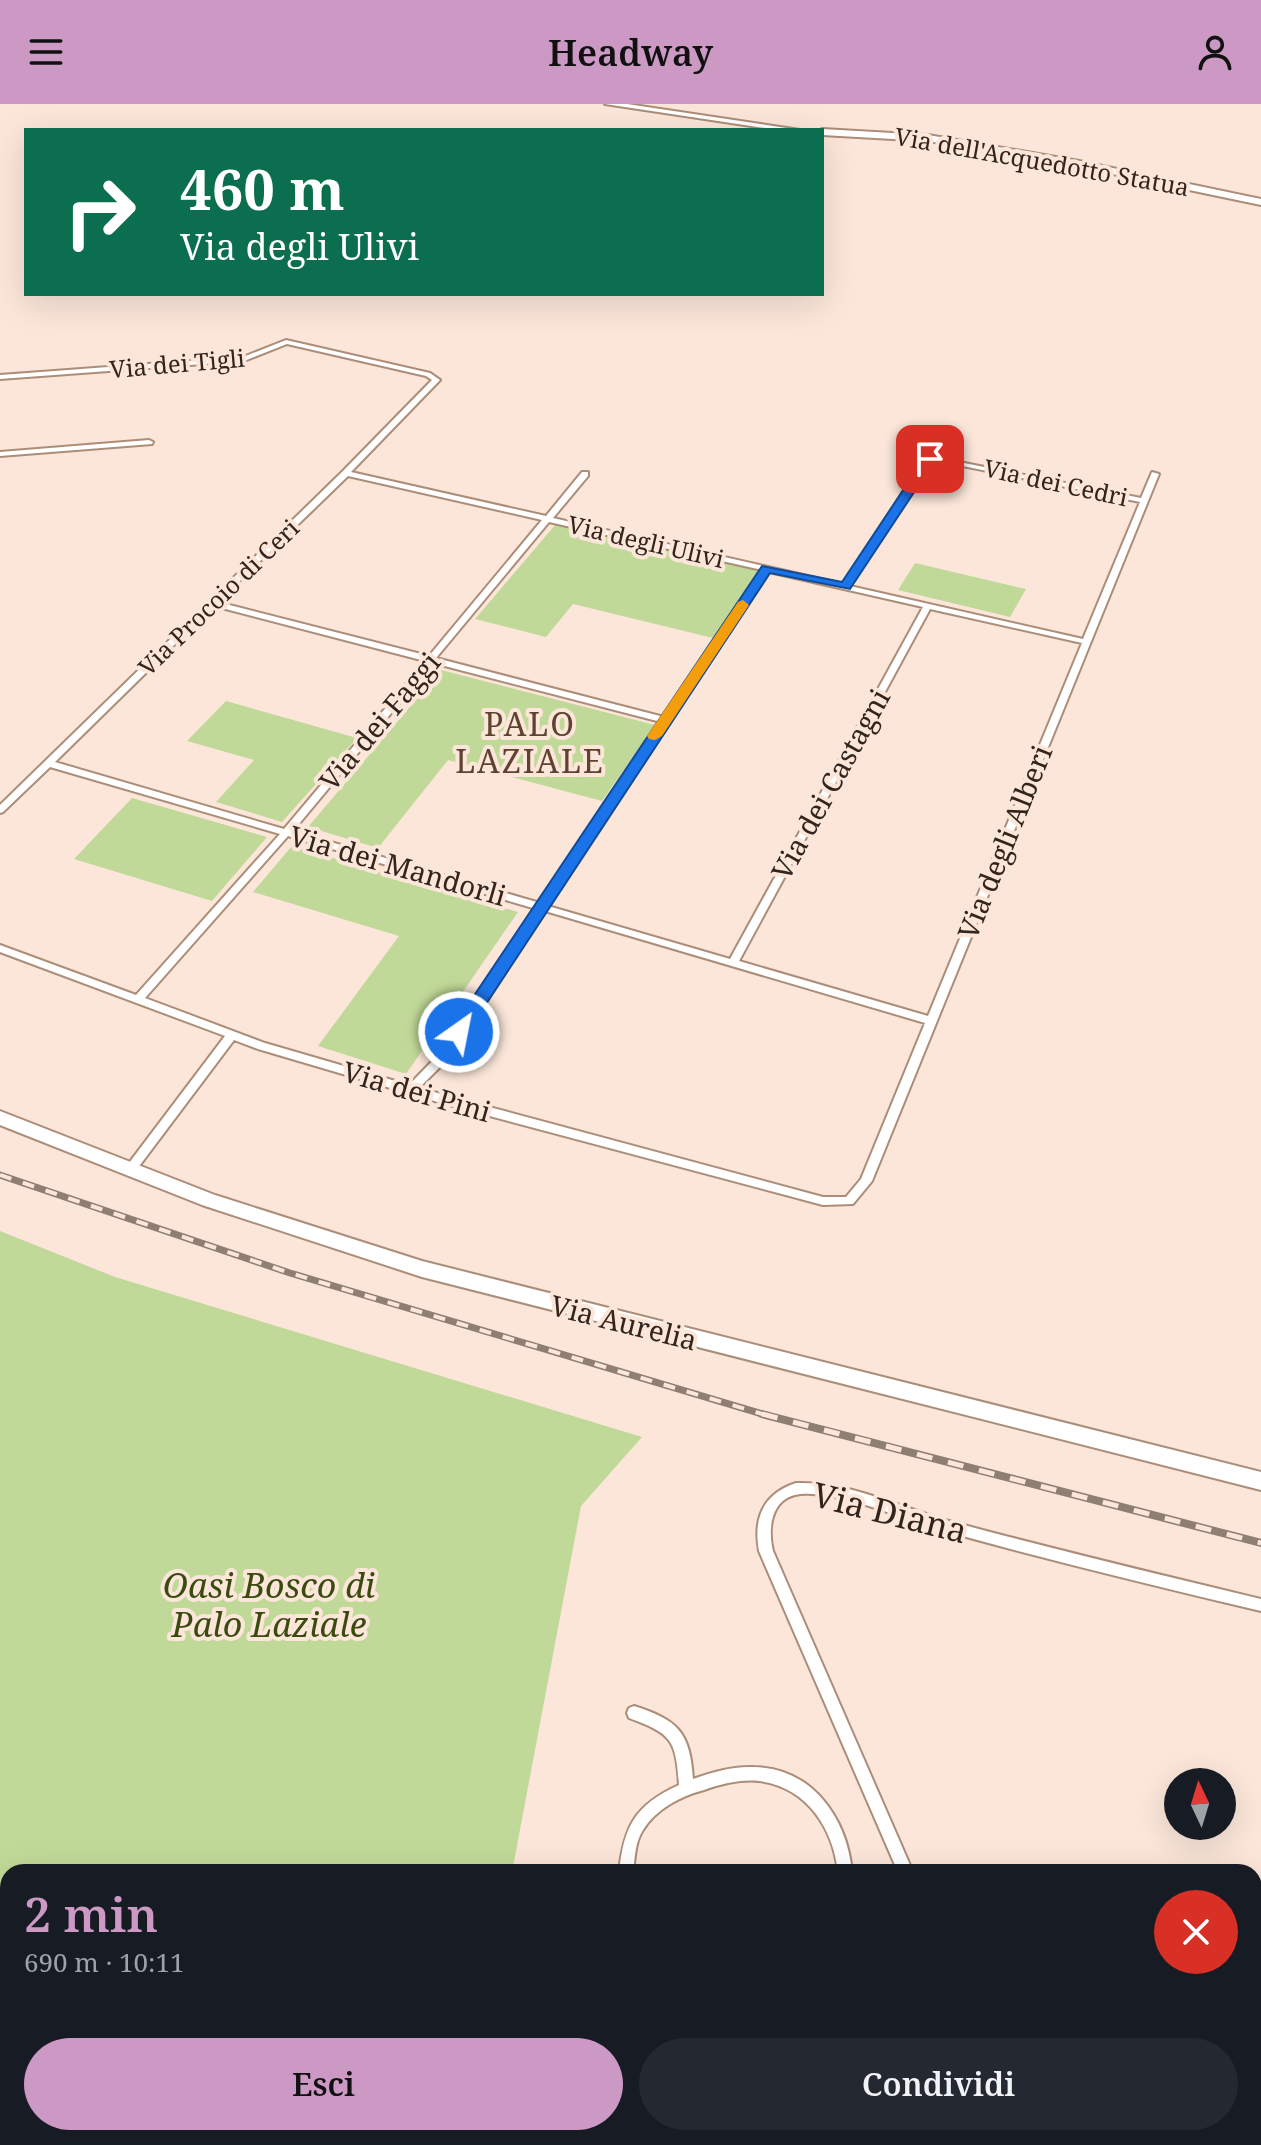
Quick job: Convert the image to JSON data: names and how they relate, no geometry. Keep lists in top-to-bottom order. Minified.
{"streets":{"main road":["Via Aurelia"],"street":["Via dell'Acquedotto Statua","Via dei Tigli","Via dei Cedri","Via degli Ulivi","Via Procoio di Ceri","Via dei Faggi","Via dei Castagni","Via degli Alberi","Via dei Mandorli","Via dei Pini","Via Diana"]},"crossings":[["Via dei Tigli","Via Procoio di Ceri"],["Via dei Cedri","Via degli Ulivi"],["Via dei Cedri","Via degli Alberi"],["Via degli Ulivi","Via Procoio di Ceri"],["Via degli Ulivi","Via dei Faggi"],["Via degli Ulivi","Via dei Castagni"],["Via degli Ulivi","Via degli Alberi"],["Via Procoio di Ceri","Via dei Mandorli"],["Via dei Faggi","Via dei Mandorli"],["Via dei Faggi","Via dei Pini"],["Via dei Castagni","Via dei Mandorli"],["Via degli Alberi","Via dei Mandorli"],["Via degli Alberi","Via dei Pini"]],"districts":["PALO LAZIALE"],"parks":["Oasi Bosco di Palo Laziale"],"north":"top","page":{"header":"Headway","turn":["460 m","Via degli Ulivi"],"heading":["2 min","690 m · 10:11"],"buttons":["Esci","Condividi"]}}
